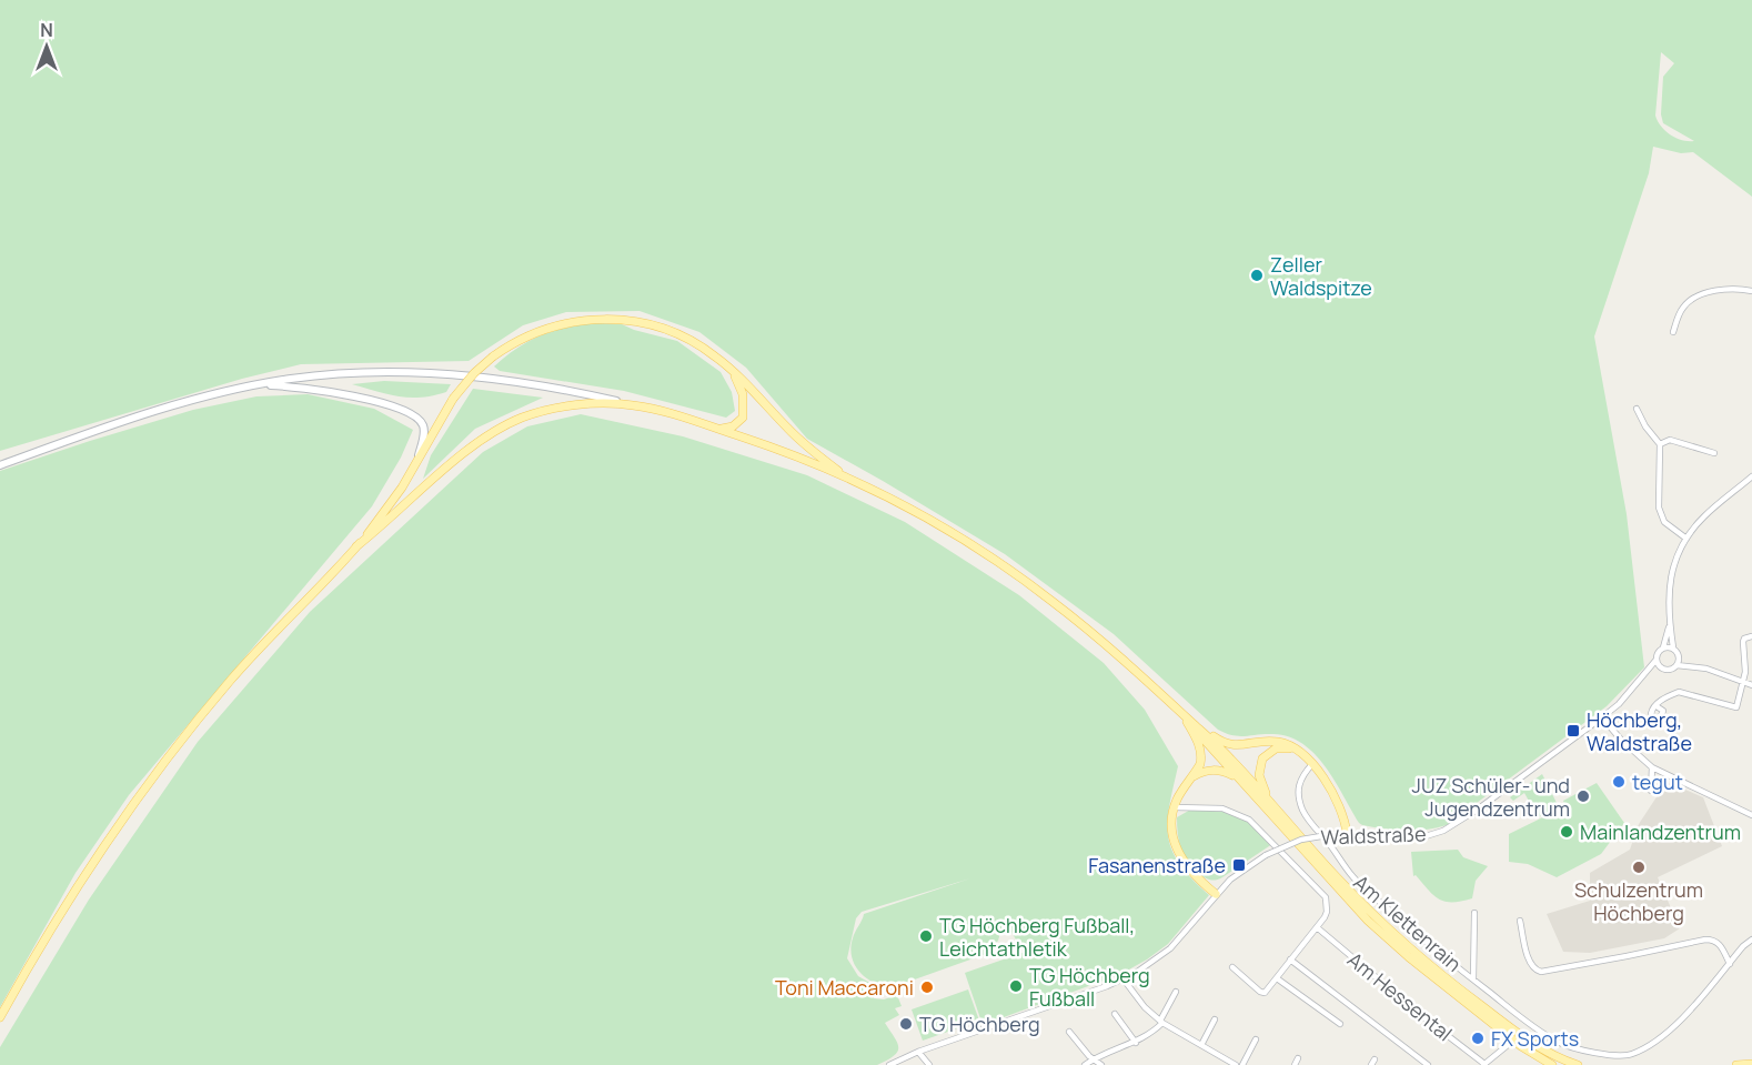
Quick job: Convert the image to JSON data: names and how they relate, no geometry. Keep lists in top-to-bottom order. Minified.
{"streets":{"street":["Waldstraße","Am Klettenrain","Am Hessental"]},"places":{"other":["Zeller Waldspitze","tegut","JUZ Schüler- und Jugendzentrum","Mainlandzentrum","Schulzentrum Höchberg","TG Höchberg Fußball, Leichtathletik","TG Höchberg Fußball","Toni Maccaroni","TG Höchberg","FX Sports"],"transit":["Höchberg, Waldstraße","Fasanenstraße"]},"north":"top"}
